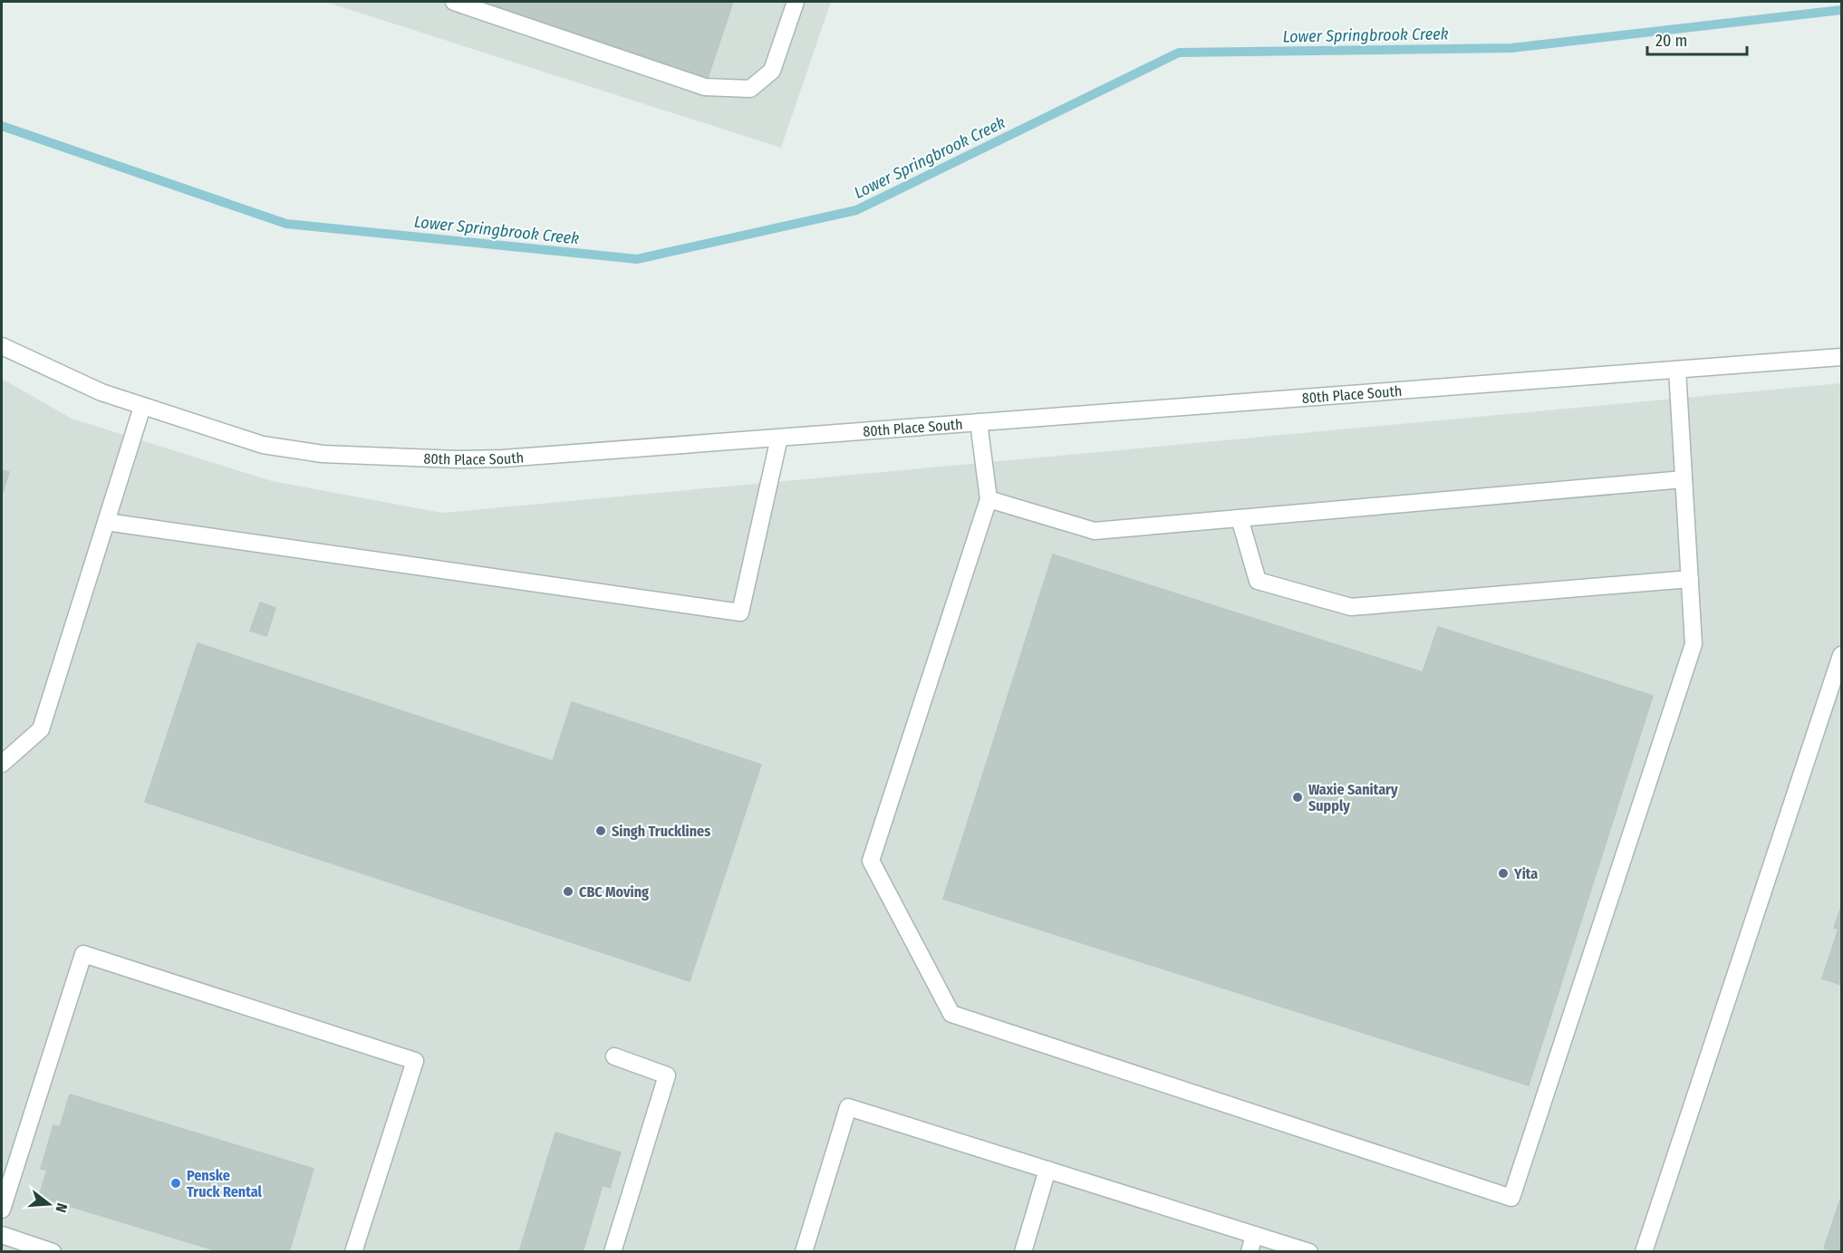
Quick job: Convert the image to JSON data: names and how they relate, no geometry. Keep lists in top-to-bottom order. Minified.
{"streets":{"street":["80th Place South"]},"water":["Lower Springbrook Creek"],"places":["Waxie Sanitary Supply","Singh Trucklines","Yita","CBC Moving","Penske Truck Rental"],"scale_bar":"20 m","north":"right"}
